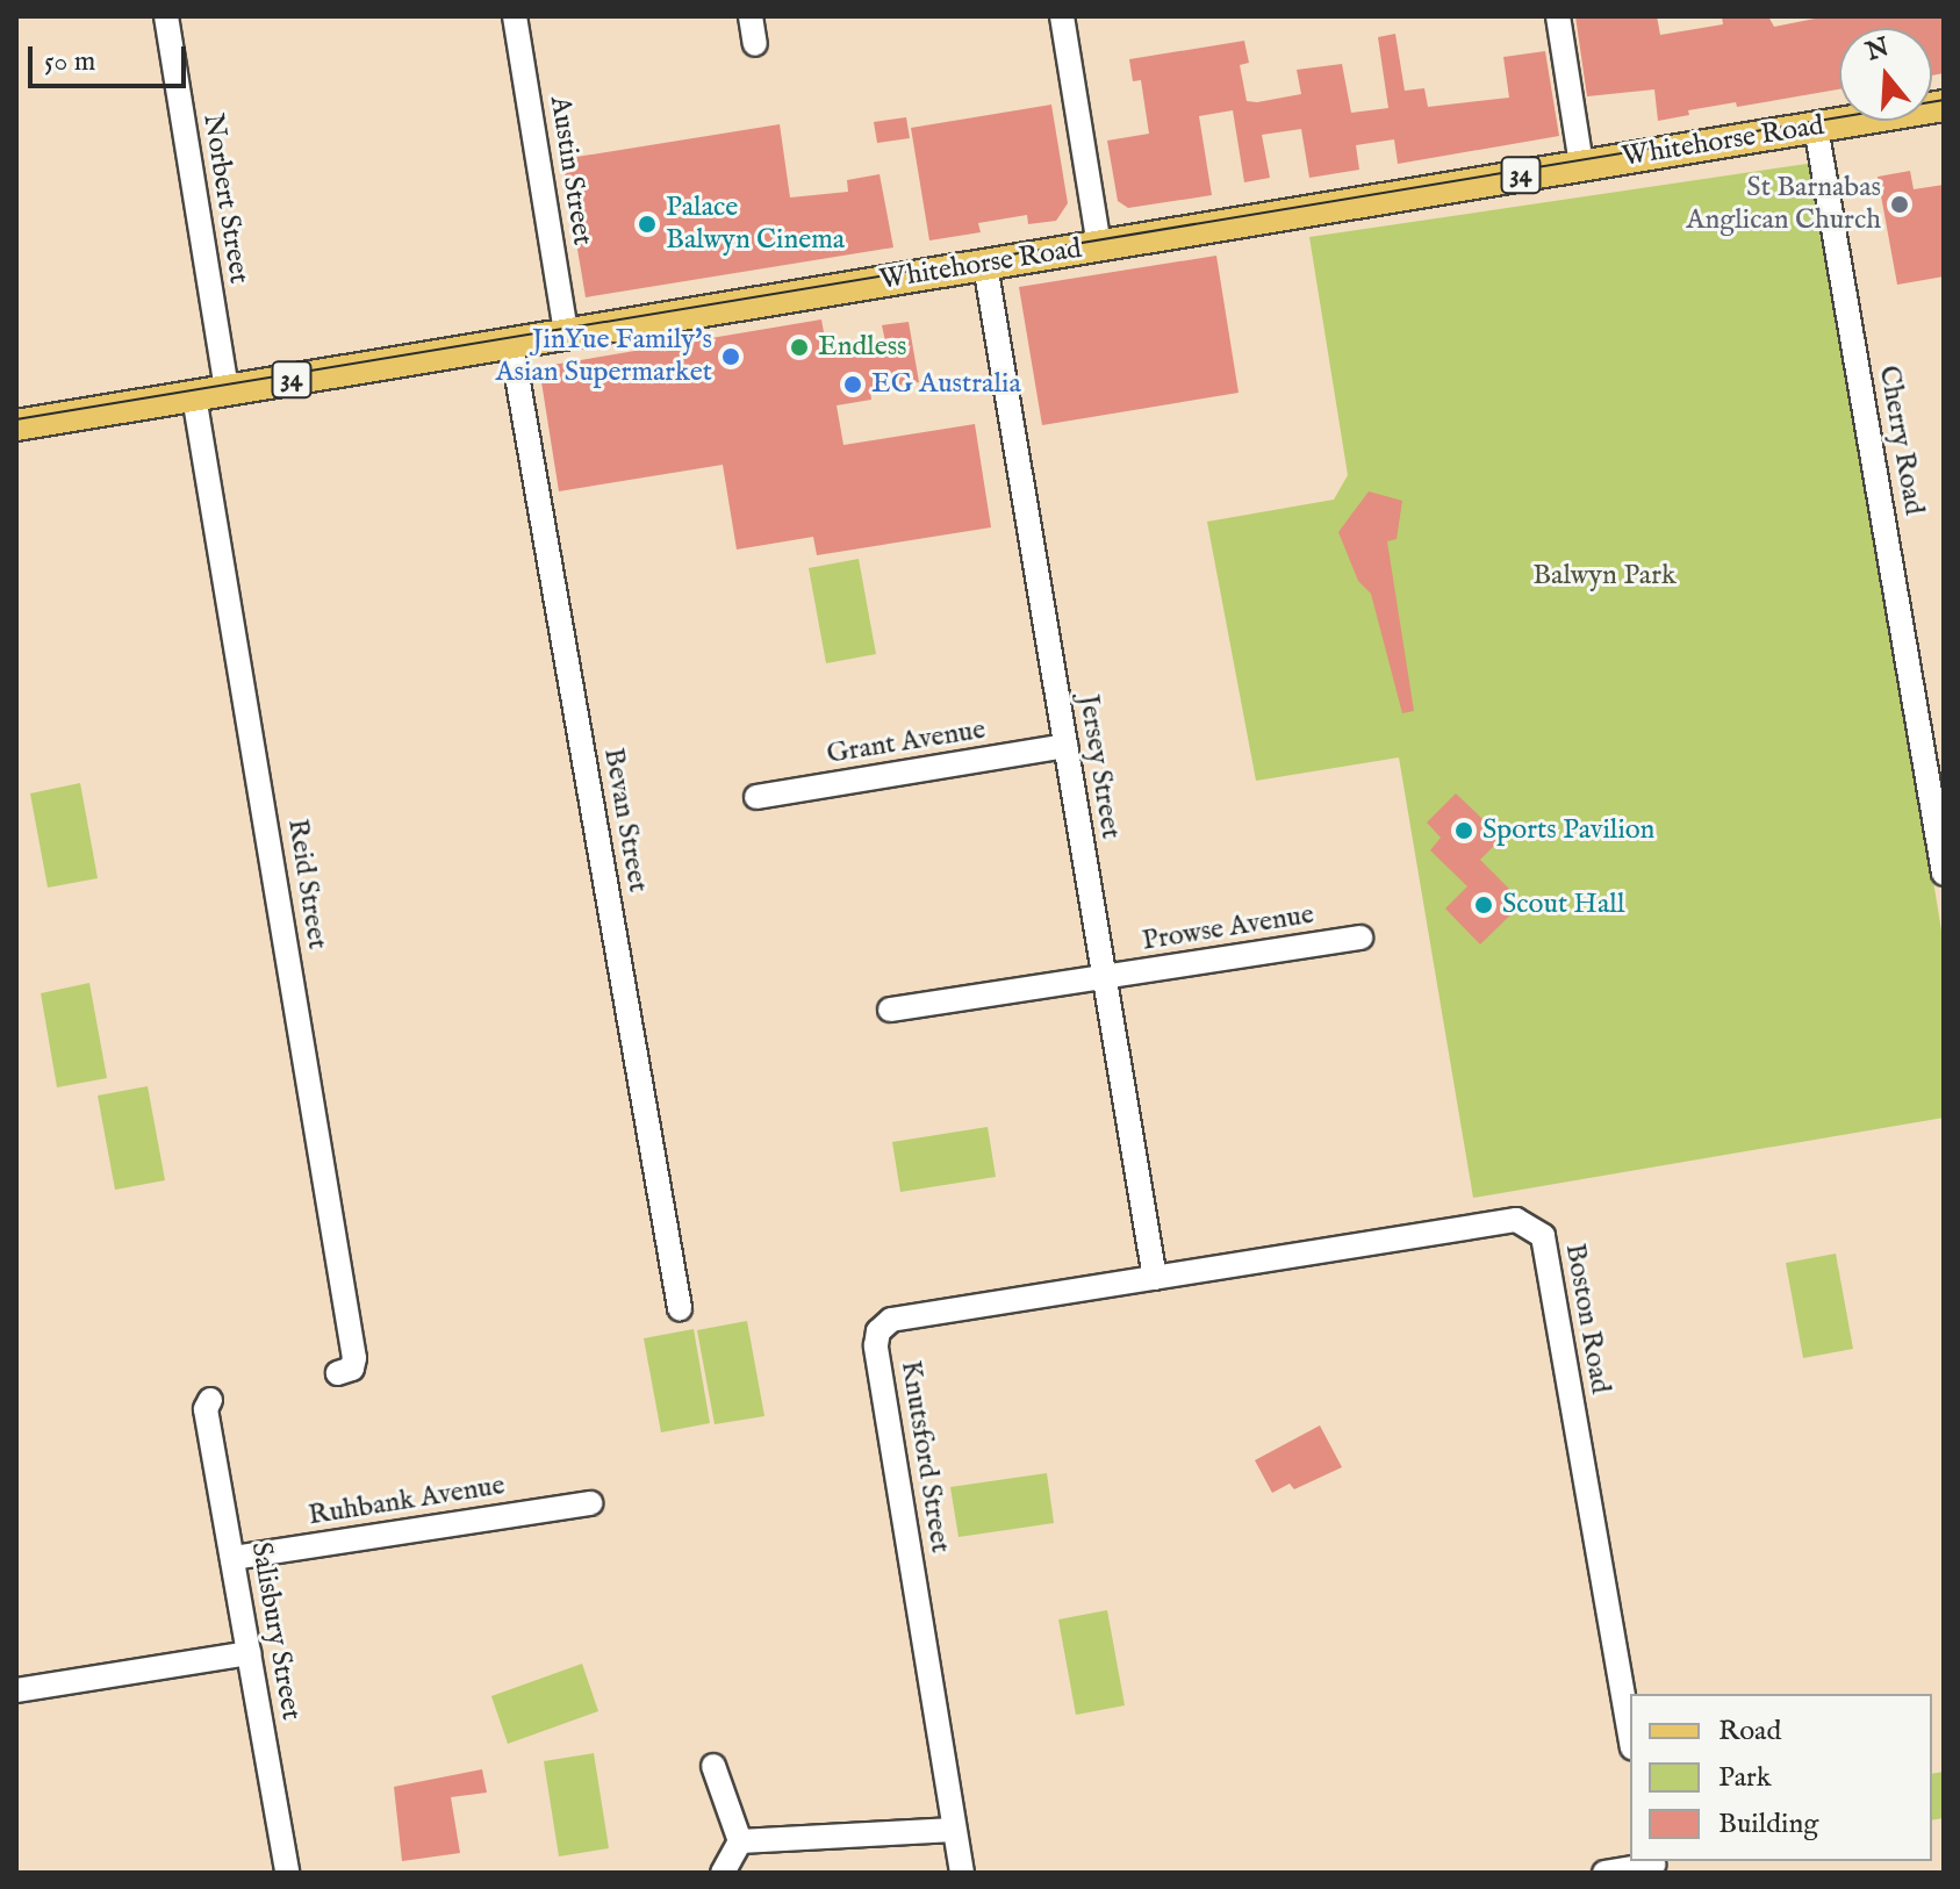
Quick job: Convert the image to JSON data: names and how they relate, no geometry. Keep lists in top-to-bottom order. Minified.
{"streets":{"main road":["Whitehorse Road","34"],"street":["Austin Street","Norbert Street","Cherry Road","Grant Avenue","Jersey Street","Bevan Street","Reid Street","Prowse Avenue","Boston Road","Knutsford Street","Ruhbank Avenue","Salisbury Street"]},"crossings":[["Whitehorse Road","Austin Street"],["Whitehorse Road","Norbert Street"],["Whitehorse Road","Cherry Road"],["Whitehorse Road","Jersey Street"],["Whitehorse Road","Bevan Street"],["Whitehorse Road","Reid Street"],["Grant Avenue","Jersey Street"],["Jersey Street","Prowse Avenue"],["Jersey Street","Boston Road"],["Jersey Street","Knutsford Street"],["Boston Road","Knutsford Street"],["Ruhbank Avenue","Salisbury Street"]],"parks":["Balwyn Park"],"places":["St Barnabas Anglican Church","Palace Balwyn Cinema","Endless","JinYue Family's Asian Supermarket","EG Australia","Sports Pavilion","Scout Hall"],"legend":["Road","Park","Building"],"scale_bar":"50 m","north":"top"}
